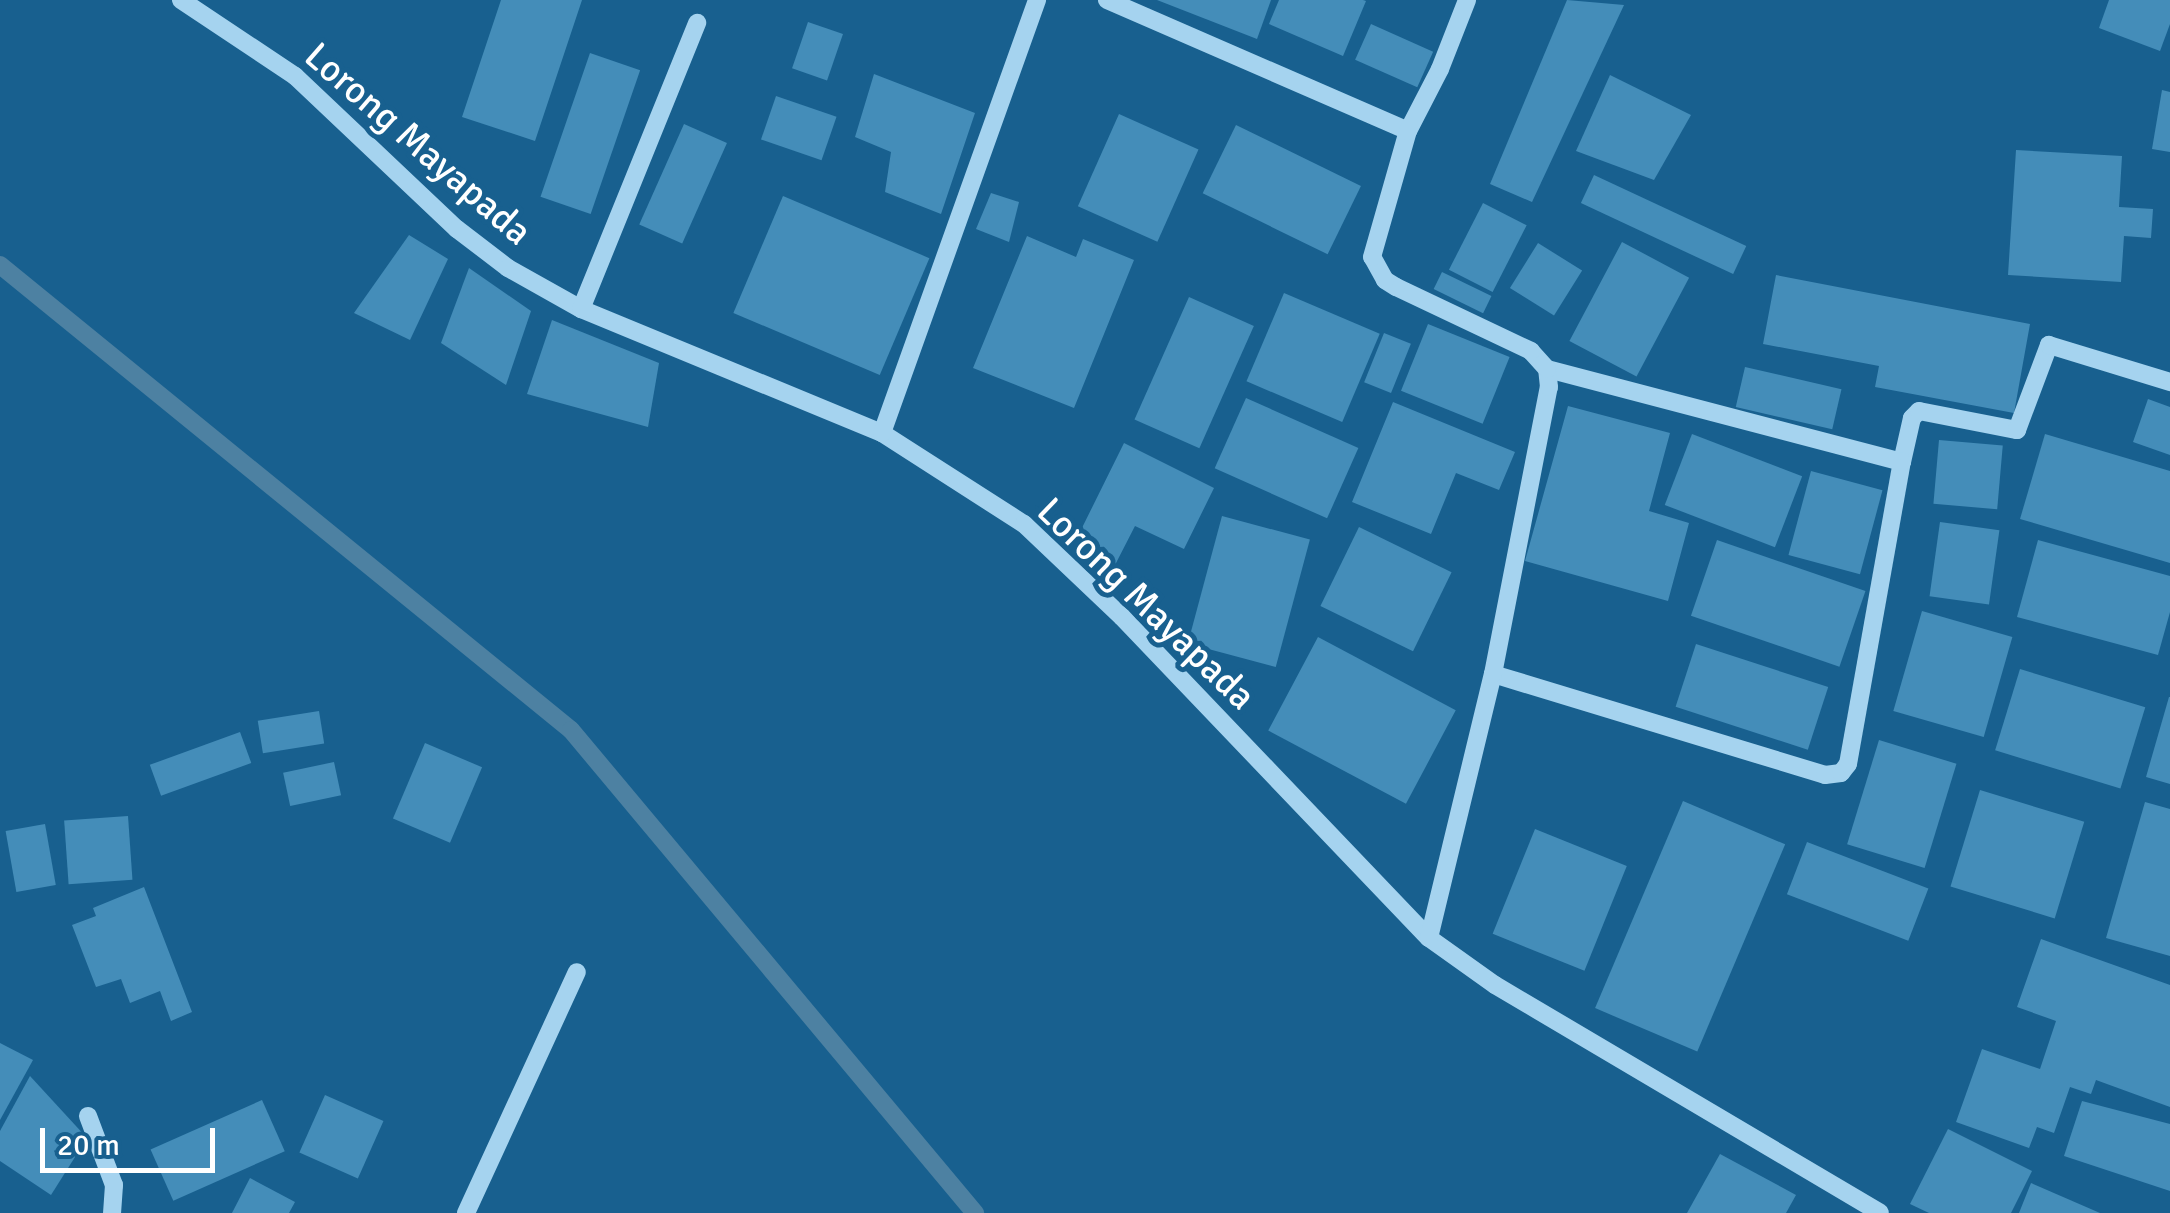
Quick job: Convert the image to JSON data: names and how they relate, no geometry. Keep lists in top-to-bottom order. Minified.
{"streets":{"street":["Lorong Mayapada"]},"scale_bar":"20 m"}
